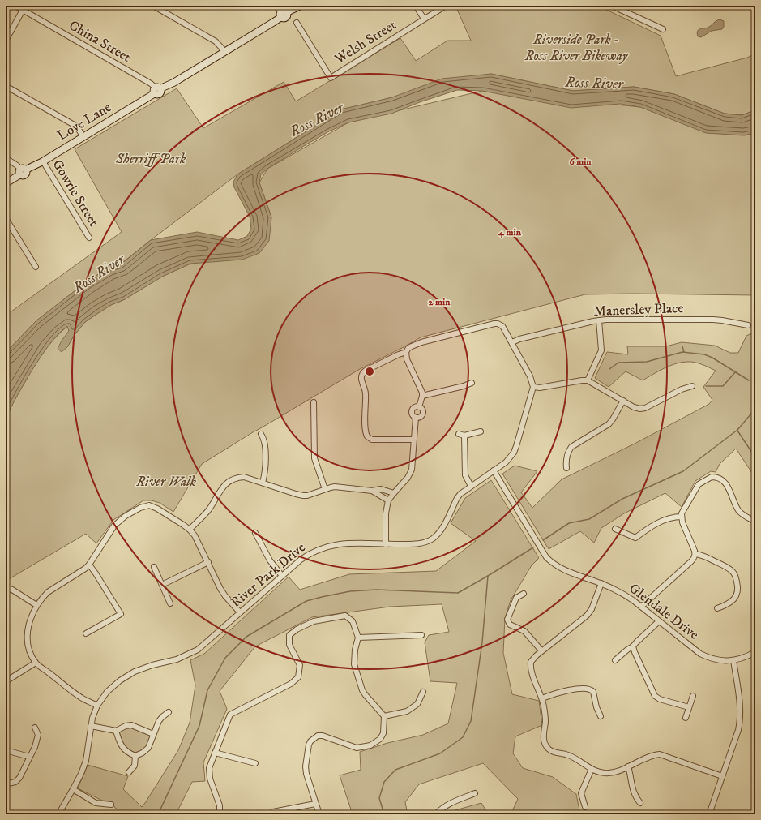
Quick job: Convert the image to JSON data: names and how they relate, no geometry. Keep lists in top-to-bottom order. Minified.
{"streets":{"street":["China Street","Welsh Street","Love Lane","Gowrie Street","Manersley Place","River Park Drive","Glendale Drive"]},"crossings":[["China Street","Love Lane"],["Love Lane","Gowrie Street"],["River Park Drive","Glendale Drive"]],"water":["Ross River"],"parks":["Riverside Park - Ross River Bikeway","Sherriff Park","River Walk"],"rings":["6 min","4 min","2 min"]}
